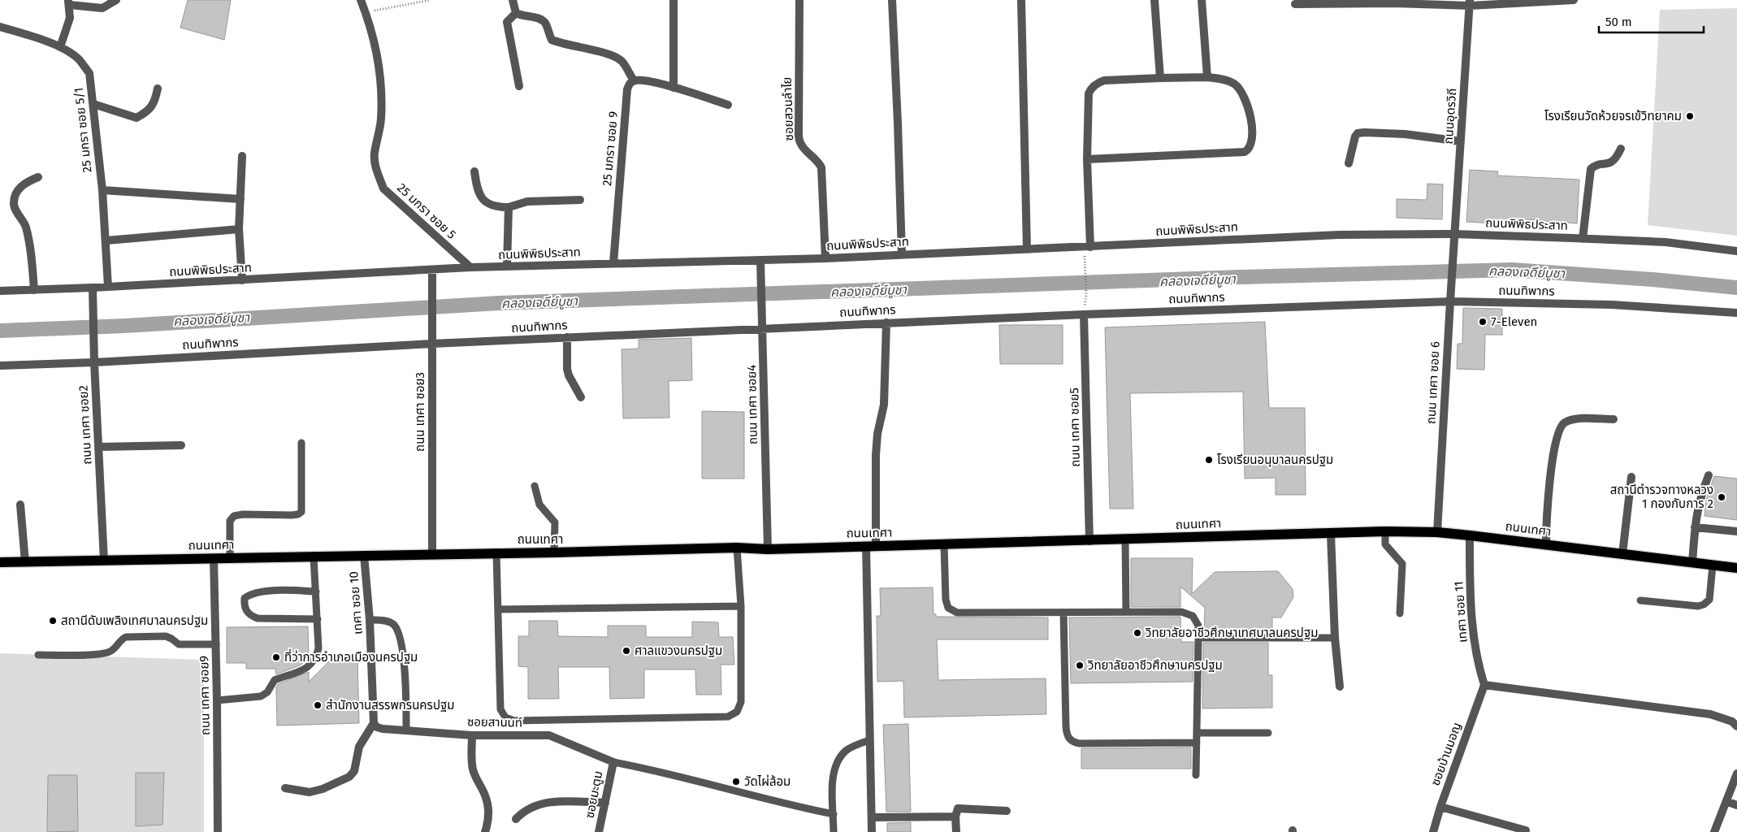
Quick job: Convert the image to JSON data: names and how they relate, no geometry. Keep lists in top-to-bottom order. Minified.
{"streets":{"main road":["ถนนเทศา"],"street":["ซอยสวนลำไย","ถนนอุดรวิถี","25 มกรา ซอย 5/1","25 มกรา ซอย 9","25 มกรา ซอย 5","ถนนพิพิธประสาท","ถนนทิพากร","ถนน เทศา ซอย 6","ถนน เทศา ซอย4","ถนน เทศา ซอย3","ถนน เทศา ซอย2","ถนน เทศา ซอย5","เทศา ซอย 10","เทศา ซอย 11","ถนน เทศา ซอย9","ซอยสานนท์","ซอยบ้านมอญ","ซอยมะตูม"]},"crossings":[["ซอยสวนลำไย","ถนนพิพิธประสาท"],["ถนนอุดรวิถี","ถนนพิพิธประสาท"],["ถนนอุดรวิถี","ถนน เทศา ซอย 6"],["25 มกรา ซอย 5/1","ถนนพิพิธประสาท"],["25 มกรา ซอย 9","ถนนพิพิธประสาท"],["25 มกรา ซอย 5","ถนนพิพิธประสาท"],["ถนนพิพิธประสาท","ถนน เทศา ซอย 6"],["ถนนพิพิธประสาท","ถนน เทศา ซอย4"],["ถนนพิพิธประสาท","ถนน เทศา ซอย3"],["ถนนพิพิธประสาท","ถนน เทศา ซอย2"],["ถนนทิพากร","ถนน เทศา ซอย 6"],["ถนนทิพากร","ถนน เทศา ซอย4"],["ถนนทิพากร","ถนน เทศา ซอย3"],["ถนนทิพากร","ถนน เทศา ซอย2"],["ถนนทิพากร","ถนน เทศา ซอย5"],["ถนน เทศา ซอย 6","ถนนเทศา"],["ถนน เทศา ซอย4","ถนนเทศา"],["ถนน เทศา ซอย3","ถนนเทศา"],["ถนน เทศา ซอย2","ถนนเทศา"],["ถนน เทศา ซอย5","ถนนเทศา"],["ถนนเทศา","เทศา ซอย 10"],["ถนนเทศา","เทศา ซอย 11"],["ถนนเทศา","ถนน เทศา ซอย9"],["เทศา ซอย 10","ซอยสานนท์"],["เทศา ซอย 11","ซอยบ้านมอญ"],["ซอยสานนท์","ซอยมะตูม"]],"water":["คลองเจดีย์บูชา"],"places":["โรงเรียนวัดห้วยจรเข้วิทยาคม","7-Eleven","โรงเรียนอนุบาลนครปฐม","สถานีตำรวจทางหลวง 1 กองกับการ 2","สถานีดับเพลิงเทศบาลนครปฐม","วิทยาลัยอาชีวศึกษาเทศบาลนครปฐม","ศาลแขวงนครปฐม","ที่ว่าการอำเภอเมืองนครปฐม","วิทยาลัยอาชีวศึกษานครปฐม","สำนักงานสรรพกรนครปฐม","วัดไผ่ล้อม"],"scale_bar":"50 m"}
